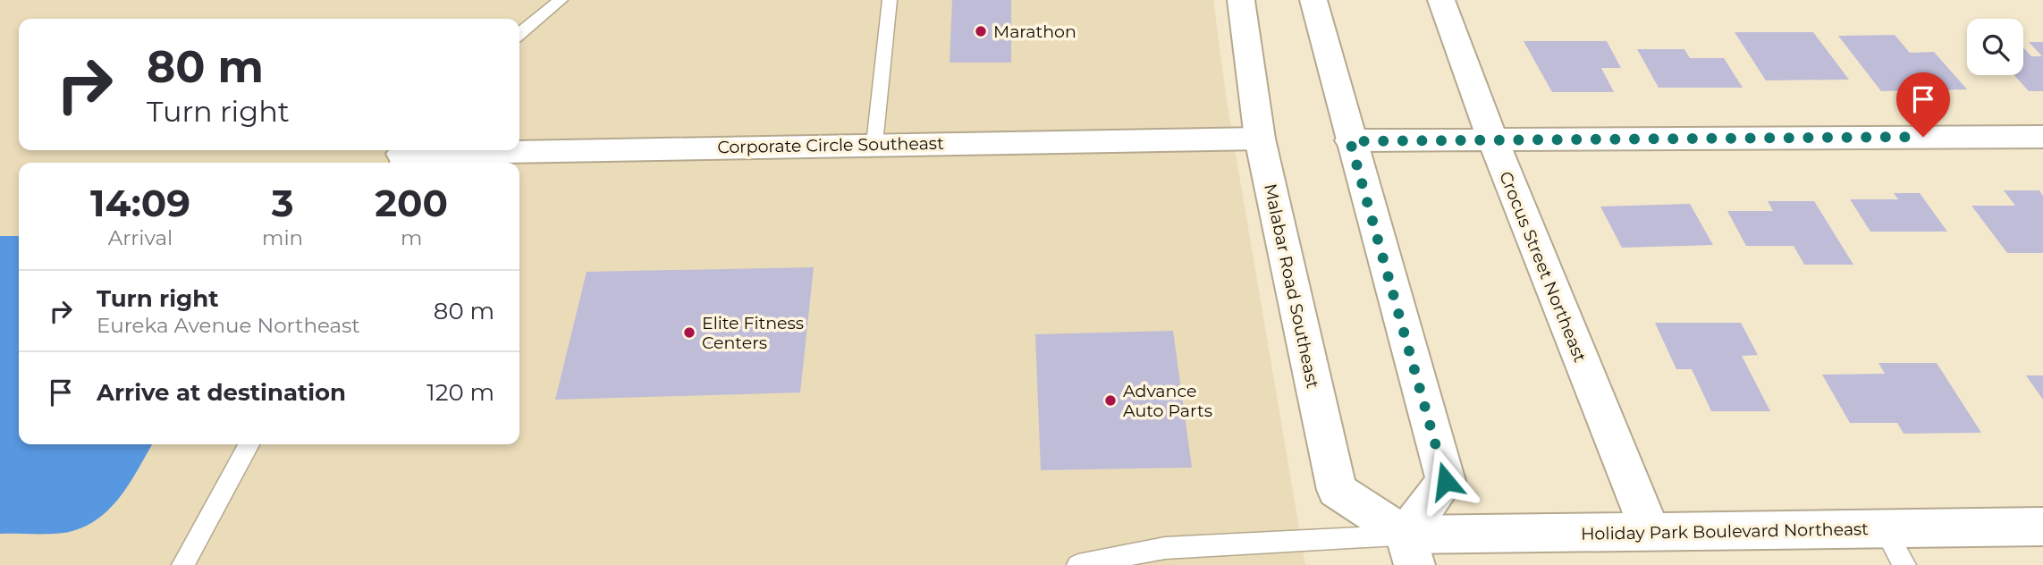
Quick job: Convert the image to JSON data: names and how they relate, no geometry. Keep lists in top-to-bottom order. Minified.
{"streets":{"street":["Corporate Circle Southeast","Crocus Street Northeast","Malabar Road Southeast","Holiday Park Boulevard Northeast"]},"crossings":[["Corporate Circle Southeast","Malabar Road Southeast"],["Crocus Street Northeast","Holiday Park Boulevard Northeast"],["Malabar Road Southeast","Holiday Park Boulevard Northeast"]],"places":["Marathon","Elite Fitness Centers","Advance Auto Parts"],"page":{"turn":["80 m","Turn right"],"eta":["14:09","Arrival","3","min","200","m"],"list":[{"name":"Turn right","note":"Eureka Avenue Northeast","value":"80 m"},{"name":"Arrive at destination","value":"120 m"}]}}
